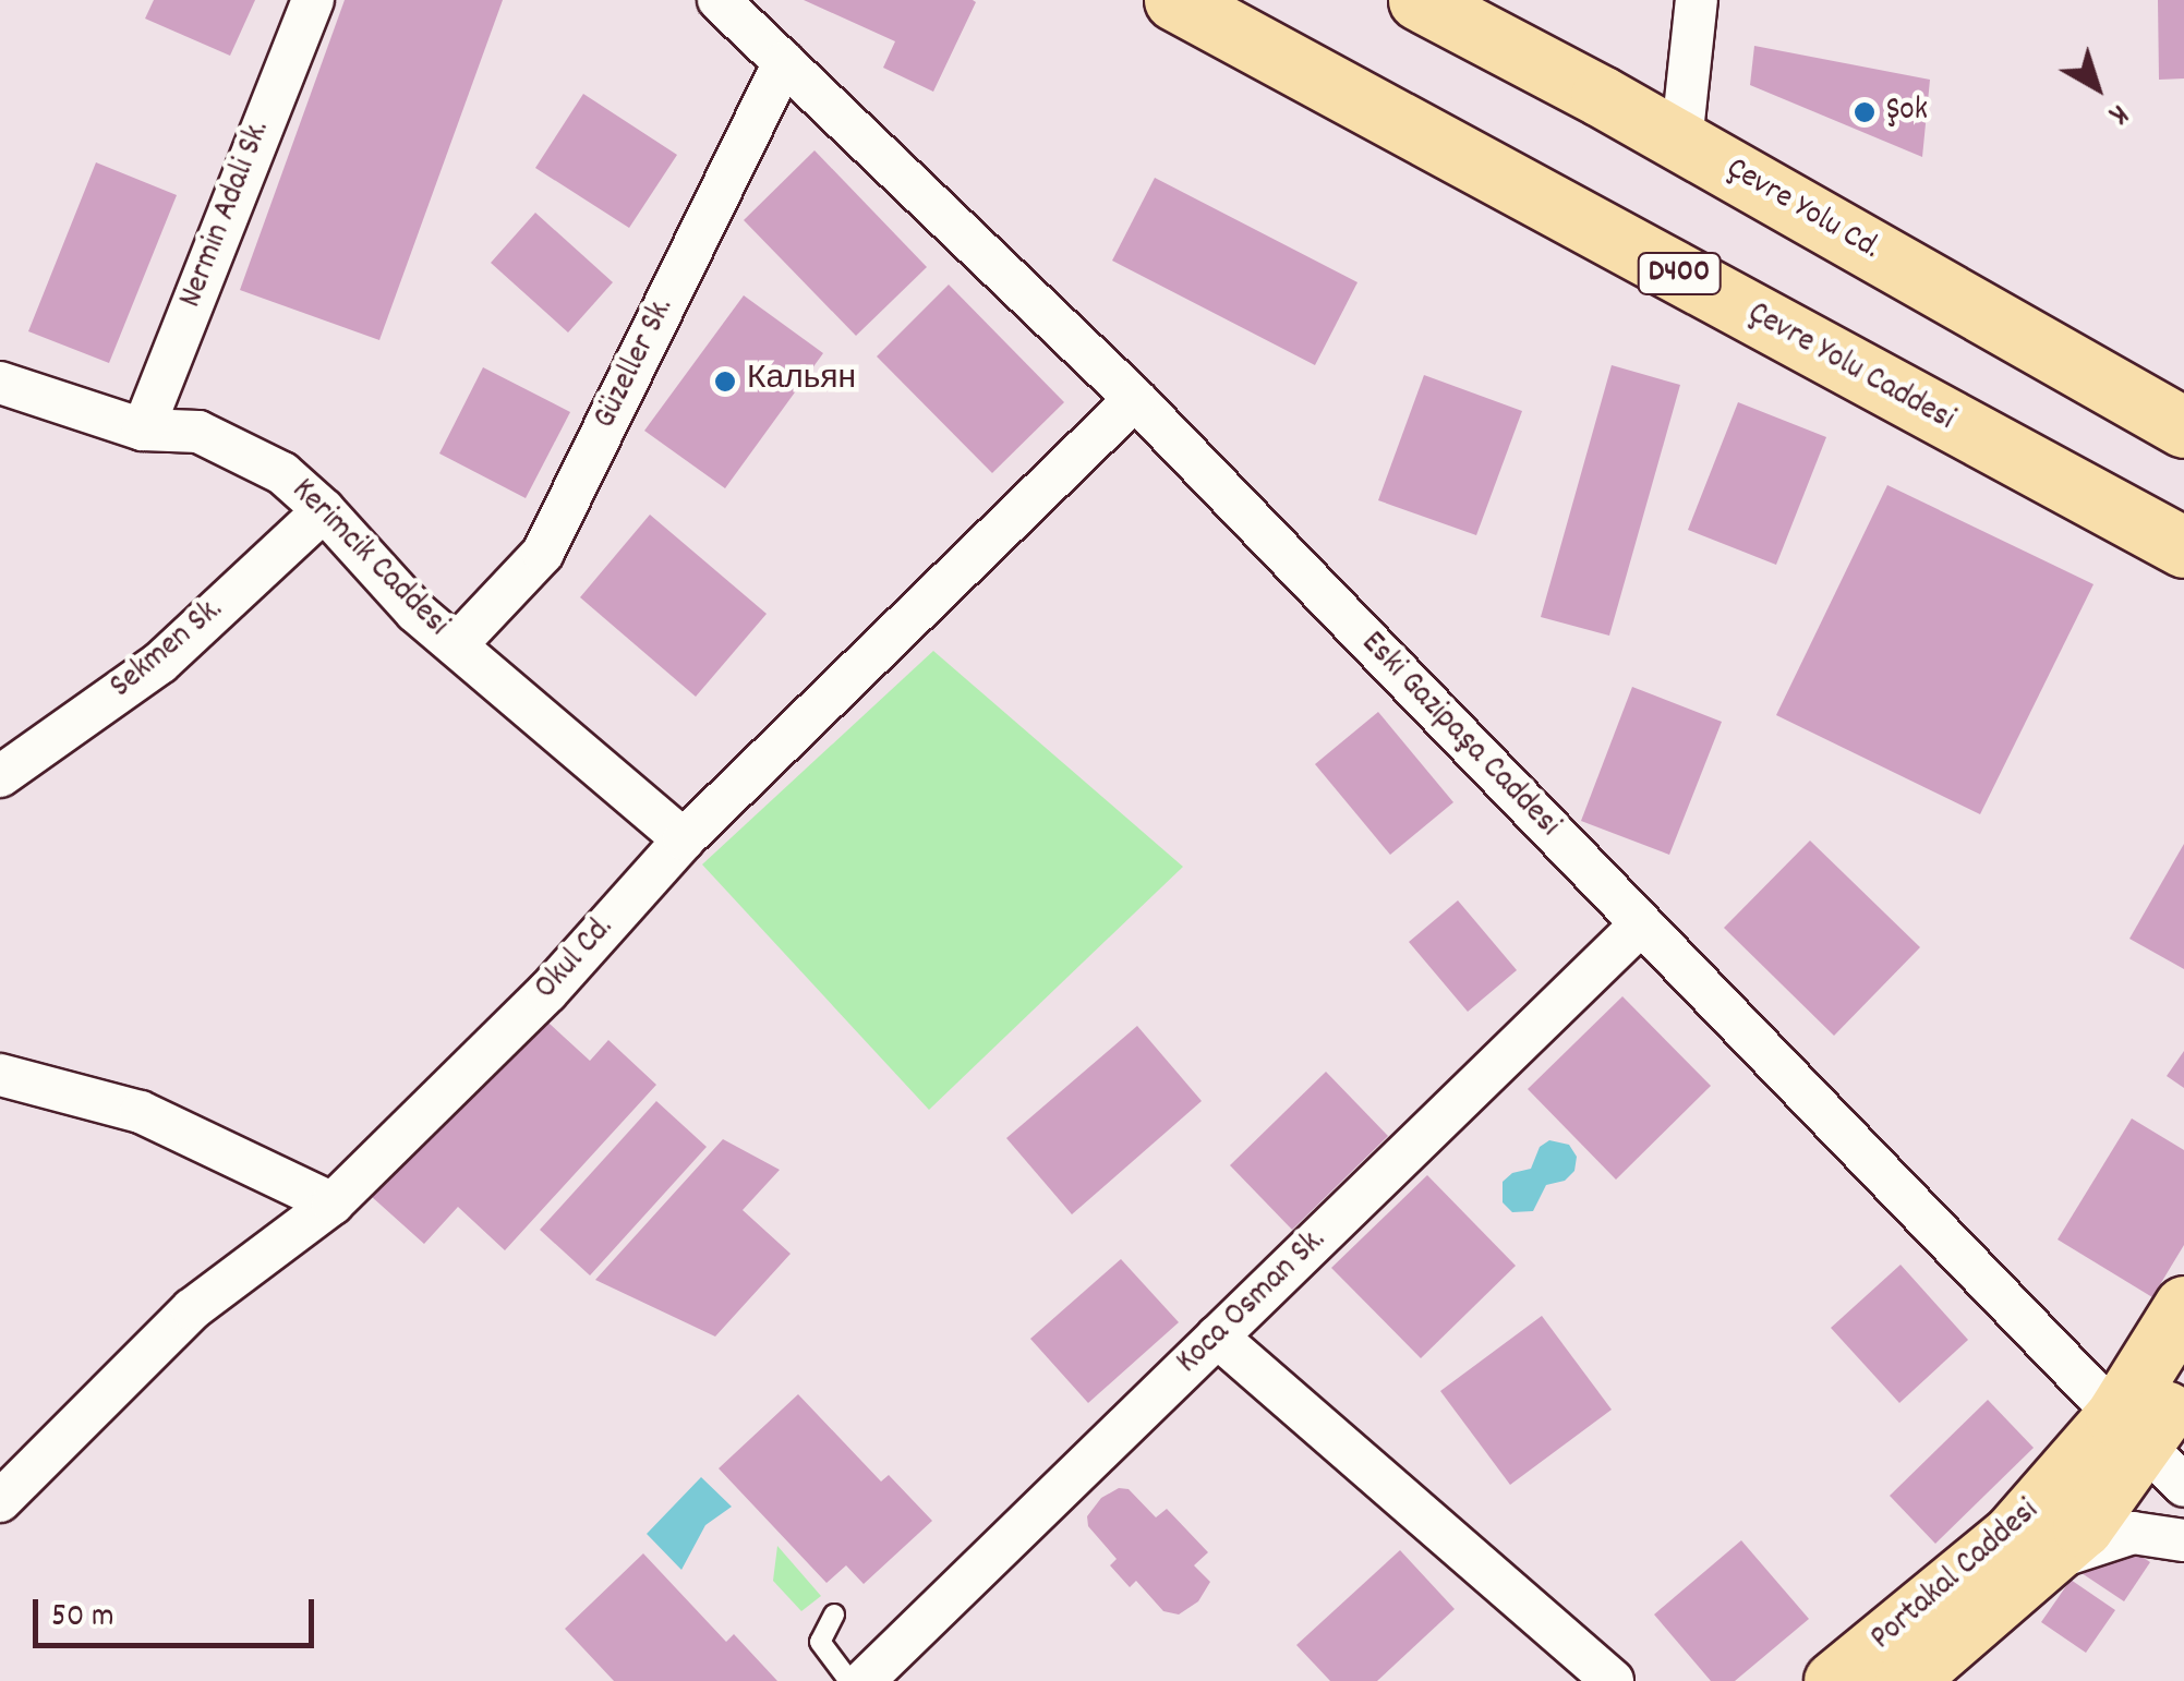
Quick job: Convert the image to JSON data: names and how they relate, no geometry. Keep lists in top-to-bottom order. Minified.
{"streets":{"main road":["Çevre Yolu Cd.","D400","Çevre Yolu Caddesi","Portakal Caddesi"],"street":["Nermin Adali Sk.","Güzeller Sk.","Kerimcik Caddesi","Sekmen Sk.","Eski Gazipaşa Caddesi","Okul Cd.","Koca Osman Sk."]},"crossings":[["Nermin Adali Sk.","Kerimcik Caddesi"],["Güzeller Sk.","Kerimcik Caddesi"],["Güzeller Sk.","Eski Gazipaşa Caddesi"],["Kerimcik Caddesi","Sekmen Sk."],["Kerimcik Caddesi","Okul Cd."],["Eski Gazipaşa Caddesi","Okul Cd."],["Eski Gazipaşa Caddesi","Koca Osman Sk."],["Eski Gazipaşa Caddesi","Portakal Caddesi"]],"places":["Şok","Кальян"],"scale_bar":"50 m","north":"bottom right"}
